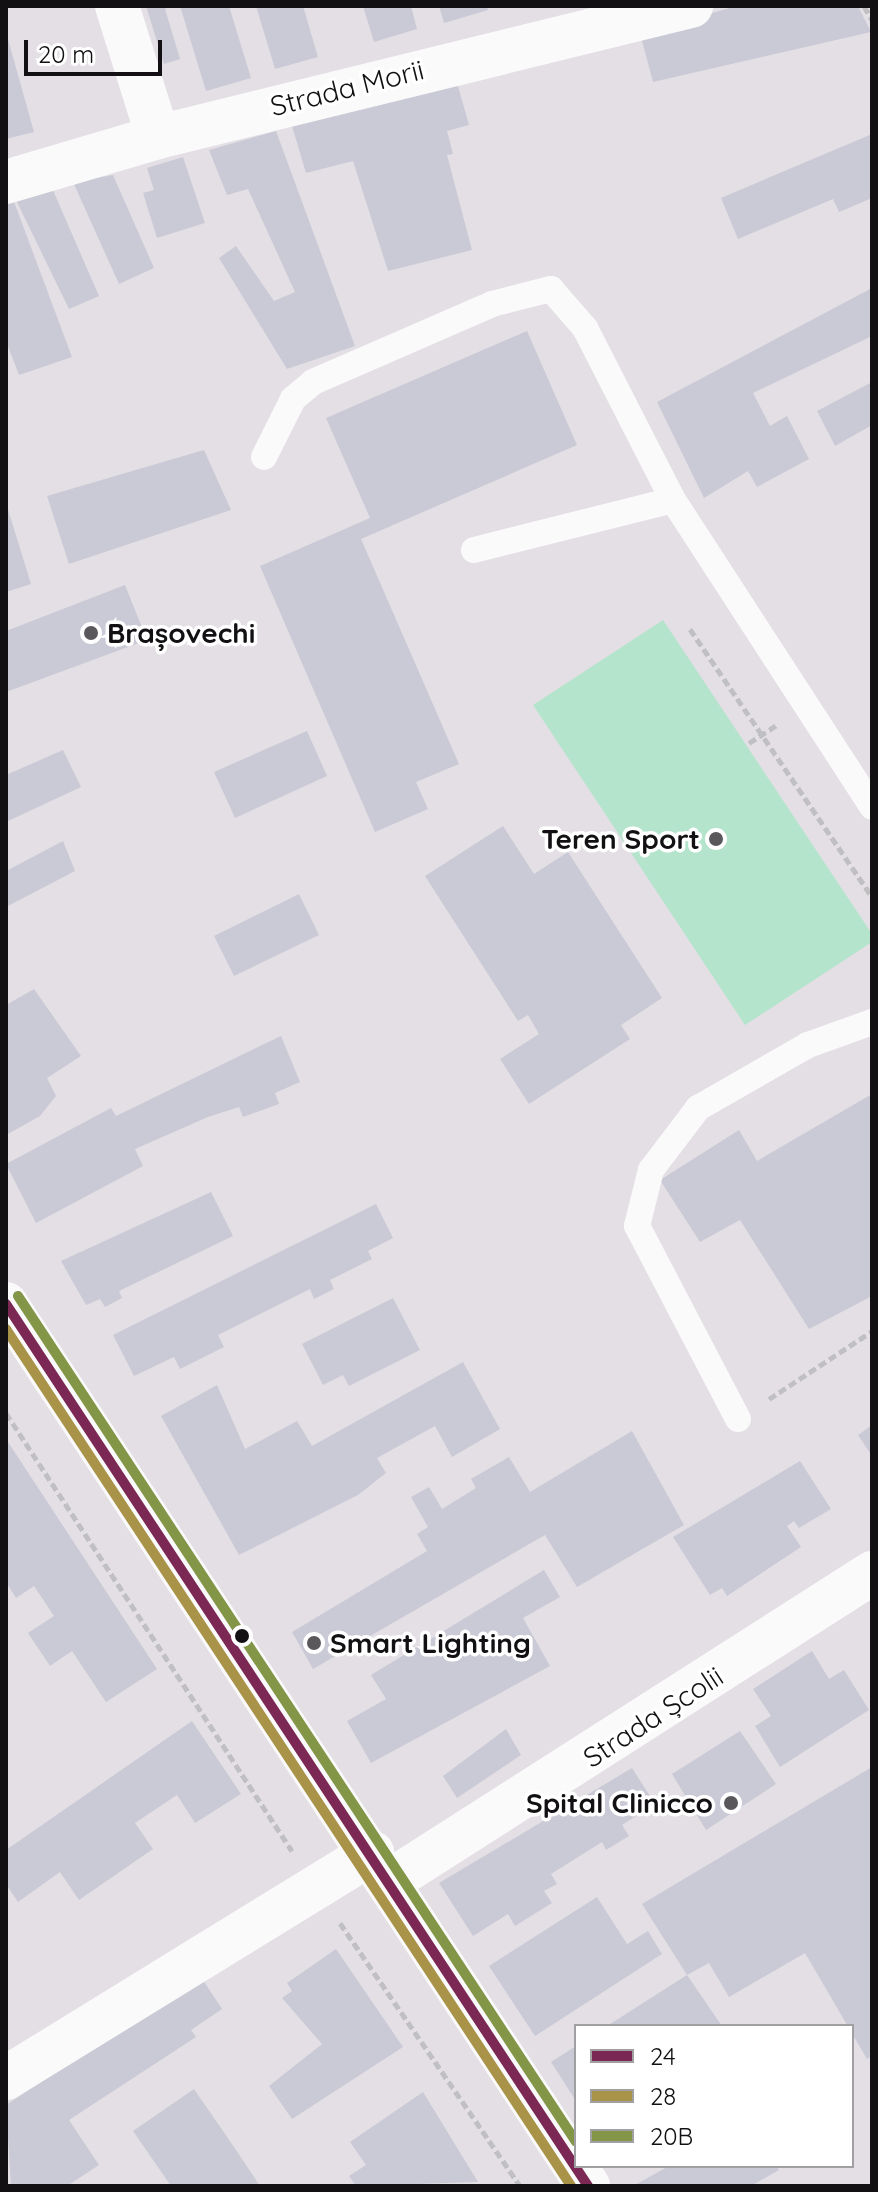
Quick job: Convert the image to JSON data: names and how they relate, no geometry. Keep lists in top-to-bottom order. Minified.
{"streets":{"street":["Strada Morii","Strada Școlii"]},"places":["Brașovechi","Teren Sport","Smart Lighting","Spital Clinicco"],"lines":["transit line 20B","transit line 24","transit line 28"],"legend":["24","28","20B"],"scale_bar":"20 m"}
